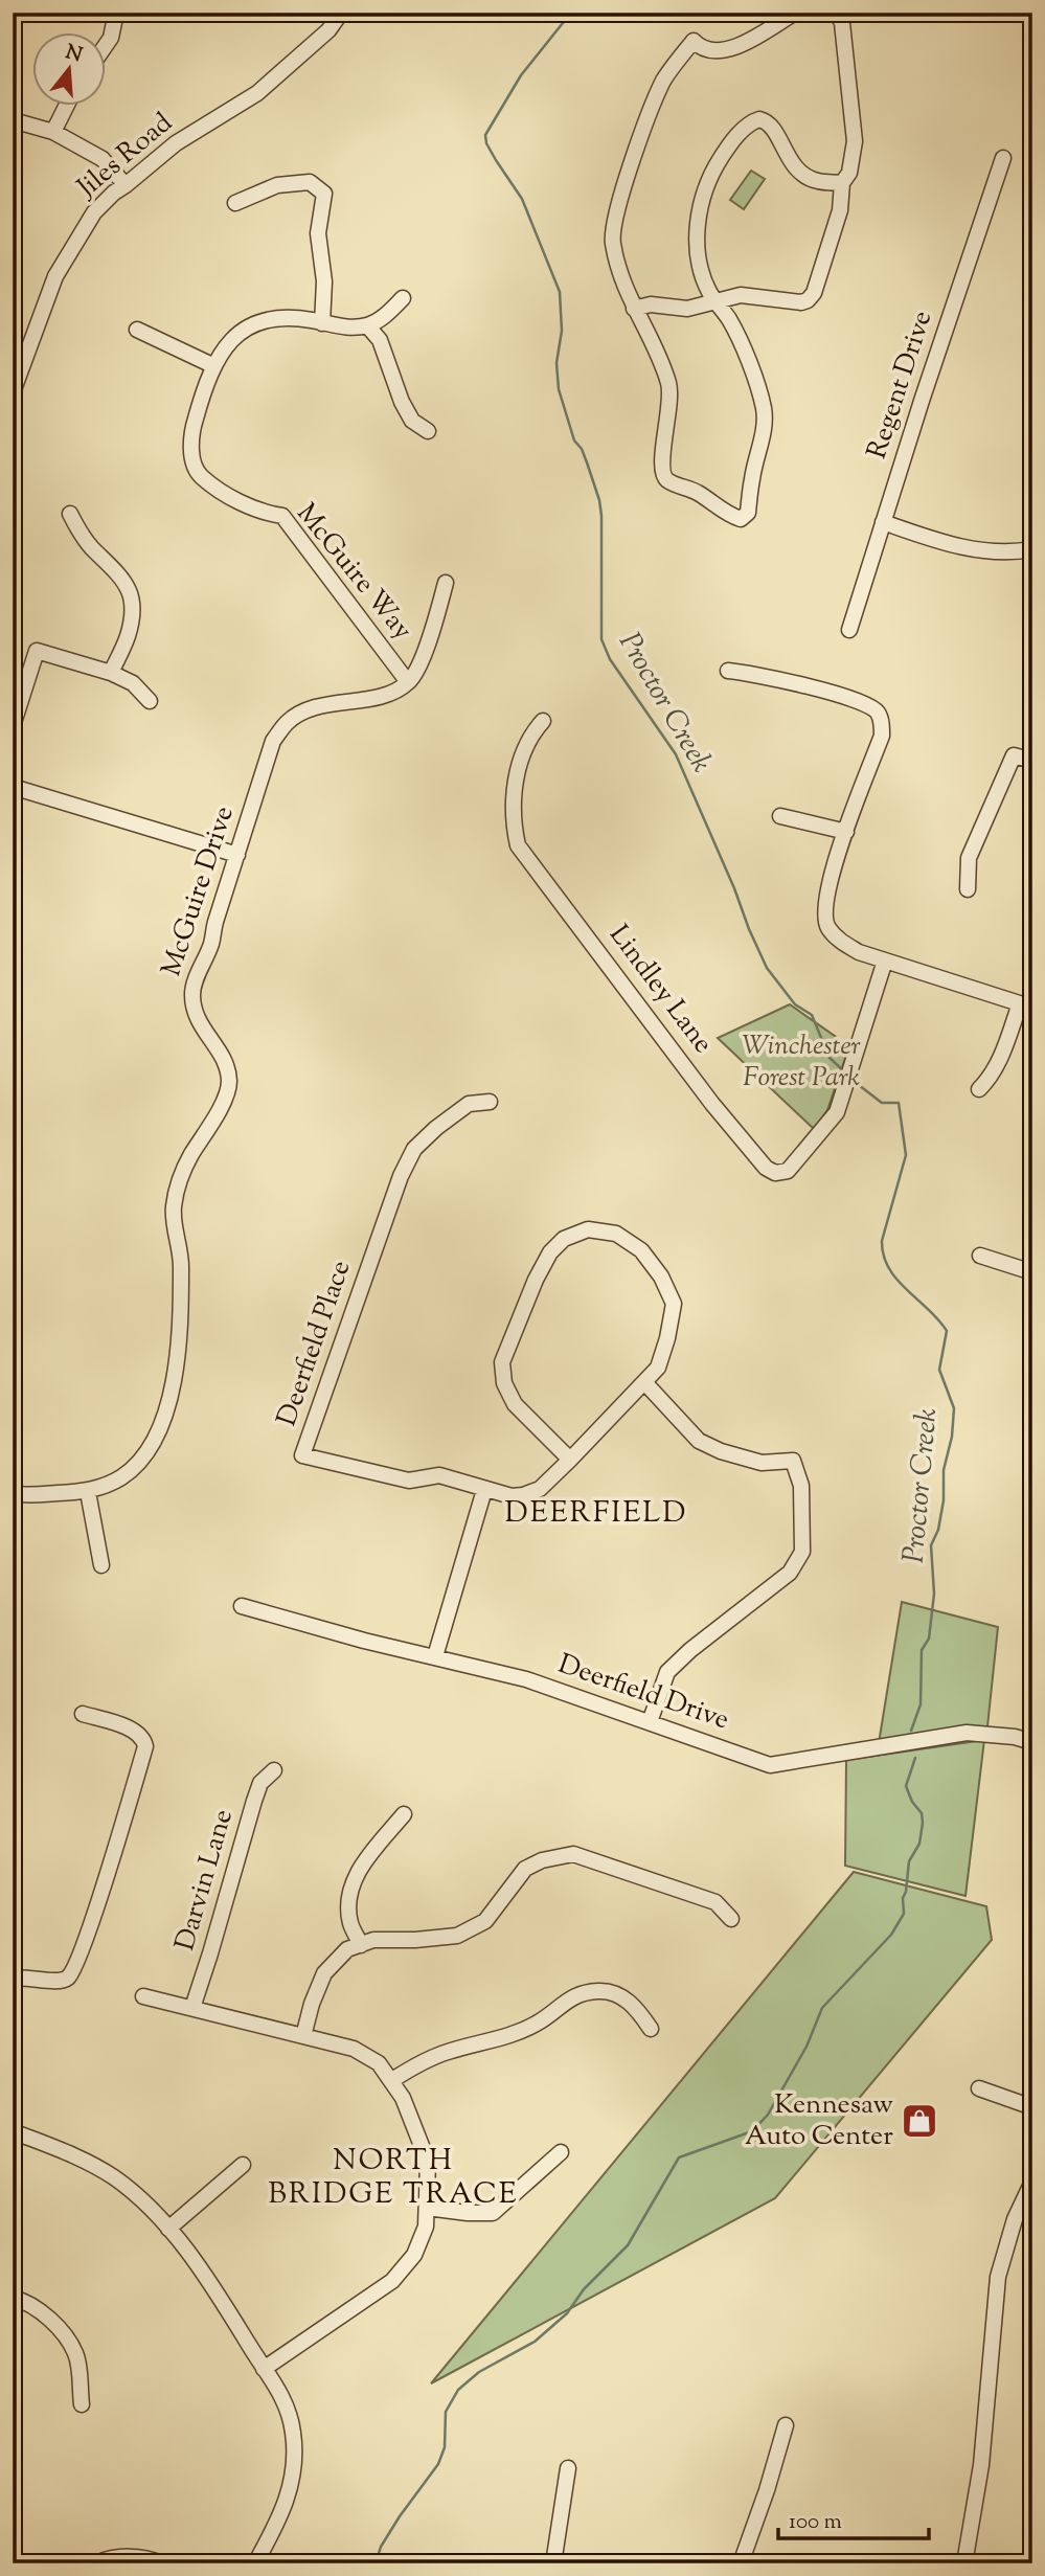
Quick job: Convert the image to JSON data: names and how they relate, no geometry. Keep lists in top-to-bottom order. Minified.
{"streets":{"street":["Jiles Road","Regent Drive","McGuire Way","McGuire Drive","Lindley Lane","Deerfield Place","Deerfield Drive","Darvin Lane"]},"crossings":[["McGuire Way","McGuire Drive"]],"districts":["DEERFIELD","NORTH BRIDGE TRACE"],"water":["Proctor Creek"],"parks":["Winchester Forest Park"],"places":{"shop":["Kennesaw Auto Center"]},"scale_bar":"100 m","north":"top"}
